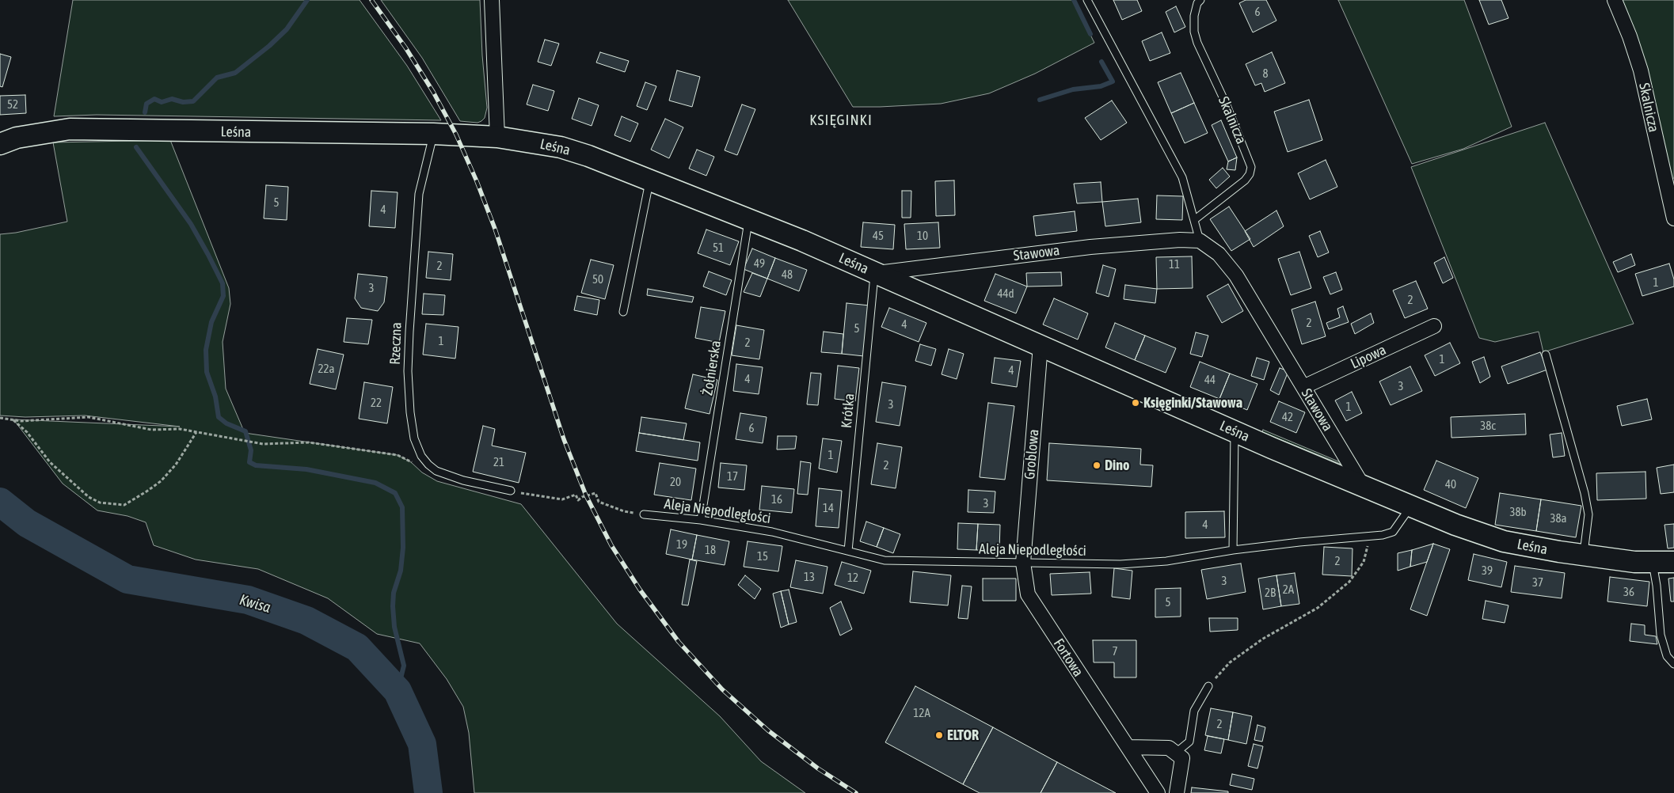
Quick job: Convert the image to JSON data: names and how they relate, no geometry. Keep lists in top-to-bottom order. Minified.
{"streets":{"main road":["Leśna"],"street":["Skalnicza","Stawowa","Lipowa","Groblowa","Fortowa"],"lane":["Rzeczna","Żołnierska","Krótka","Aleja Niepodległości"]},"crossings":[["Leśna","Stawowa"],["Leśna","Rzeczna"],["Leśna","Żołnierska"],["Leśna","Krótka"],["Leśna","Groblowa"],["Leśna","Aleja Niepodległości"],["Stawowa","Lipowa"],["Stawowa","Krótka"],["Żołnierska","Aleja Niepodległości"],["Krótka","Aleja Niepodległości"],["Groblowa","Aleja Niepodległości"],["Groblowa","Fortowa"],["Aleja Niepodległości","Fortowa"]],"districts":["KSIĘGINKI"],"water":["Kwisa"],"places":["Księginki/Stawowa","Dino","ELTOR"],"house_numbers":["6","8","52","5","4","45","10","51","49","11","2","48","50","1","3","44d","2","2","4","5","1","2","1","22a","4","4","44","3","22","3","1","42","38c","6","1","21","2","17","20","40","16","3","14","38b","38a","4","19","18","15","2","39","13","12","3","37","2A","36","2B","5","7","12A","2"]}
